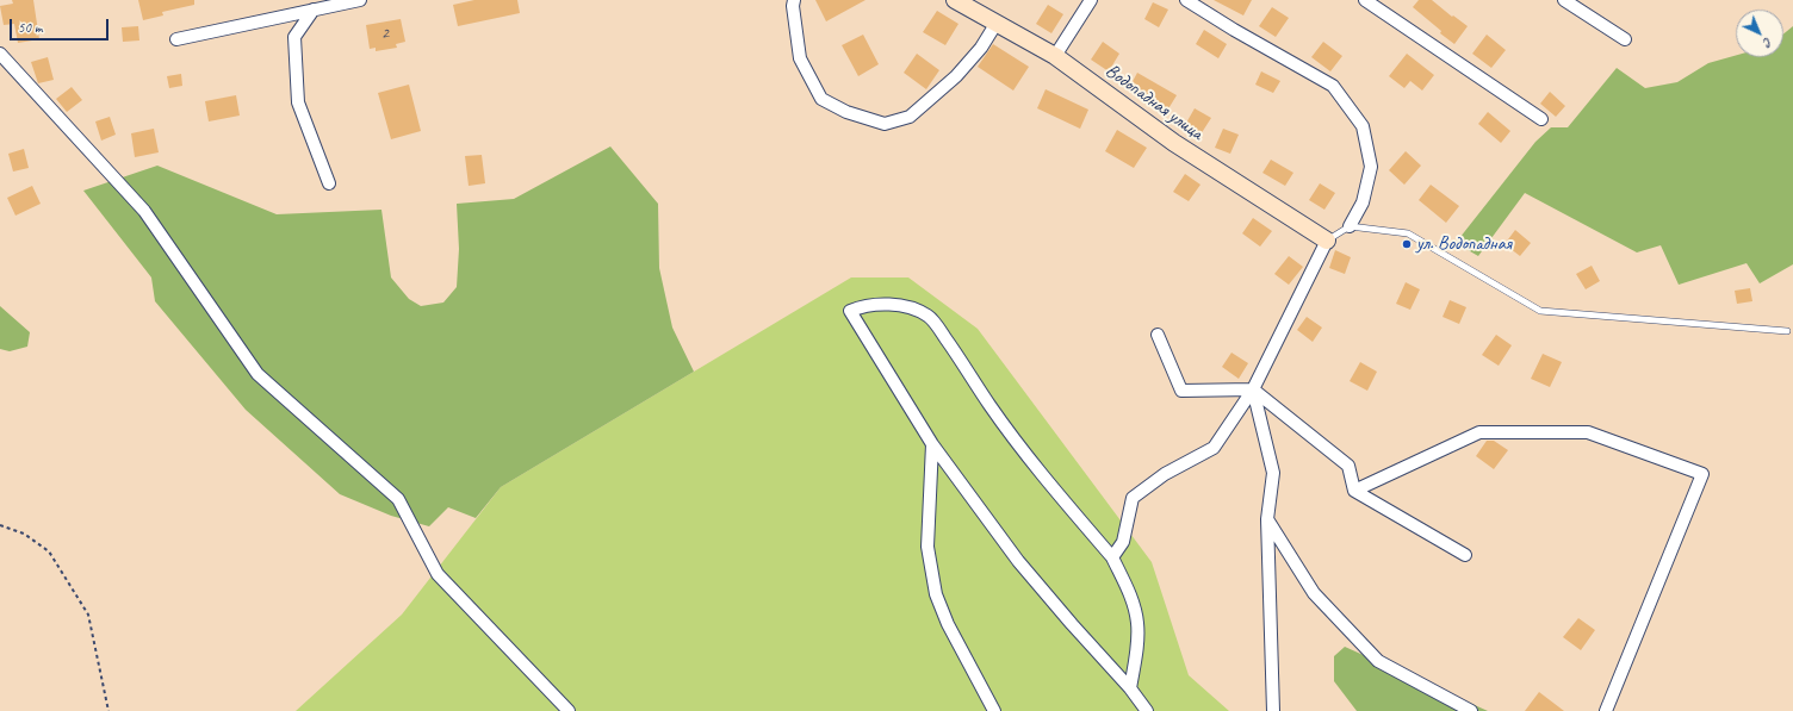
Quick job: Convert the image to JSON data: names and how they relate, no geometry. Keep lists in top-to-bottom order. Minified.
{"streets":{"street":["Водопадная улица"]},"places":["ул. Водопадная"],"house_numbers":["2"],"scale_bar":"50 m","north":"bottom right"}
